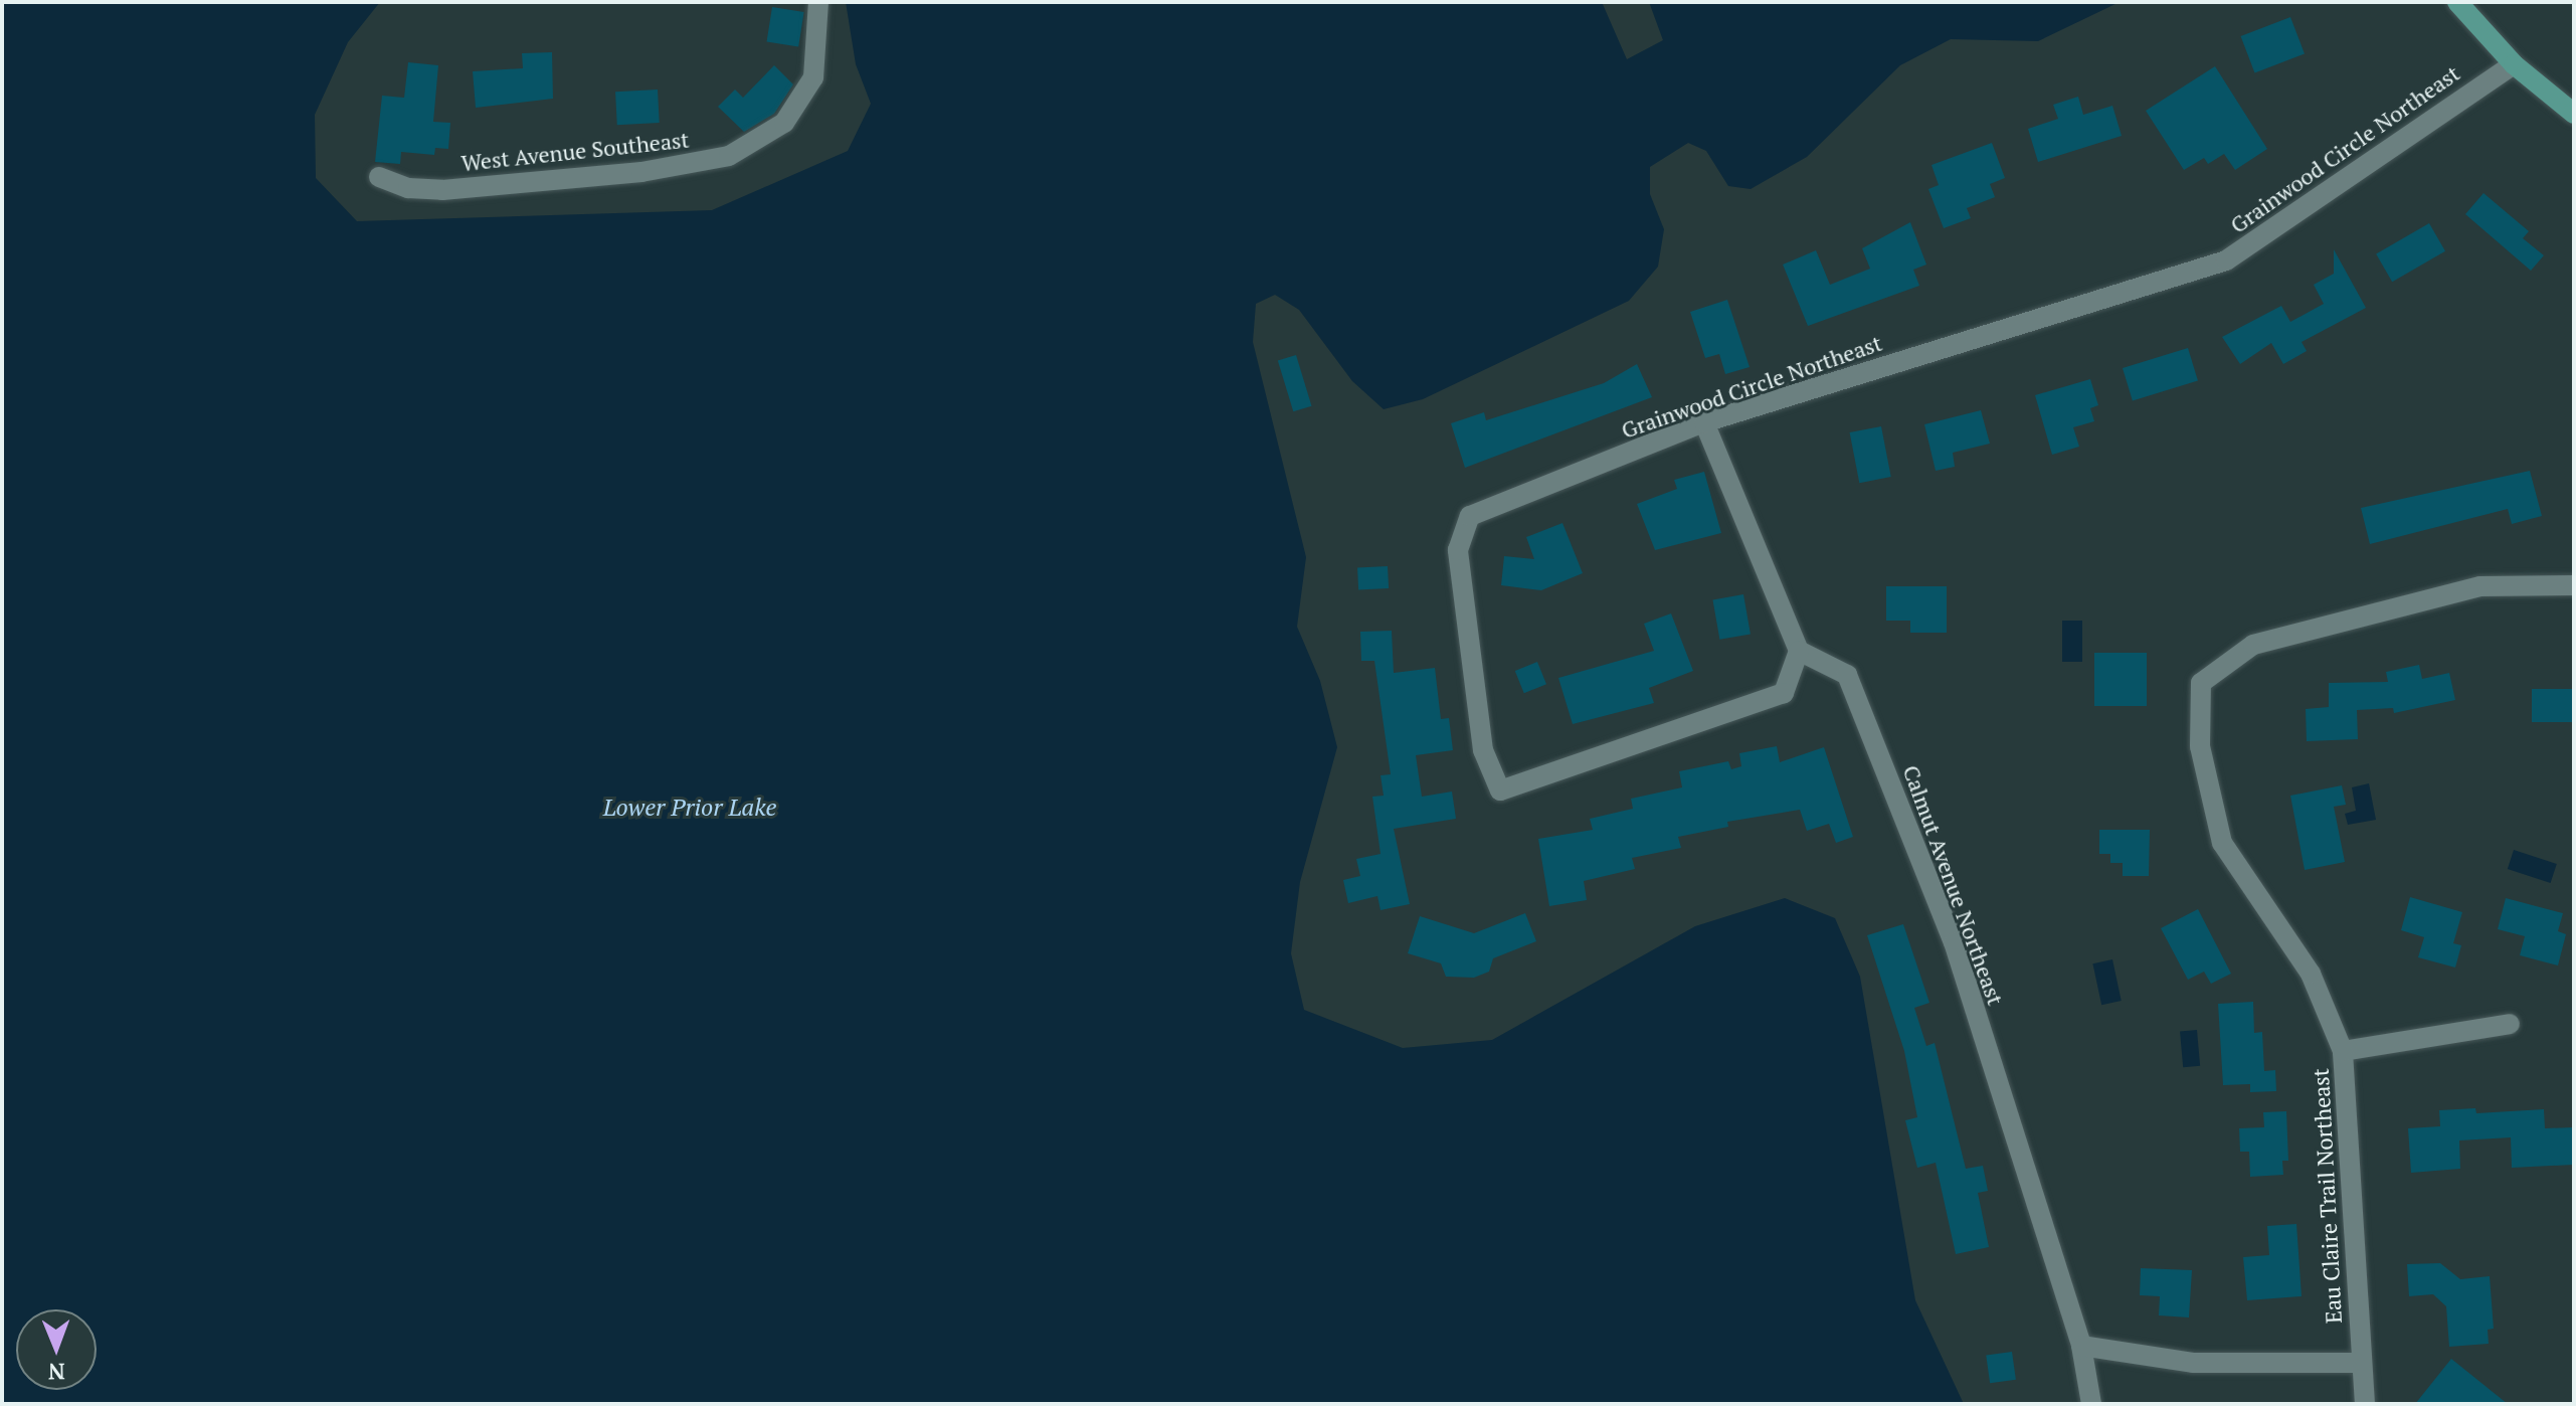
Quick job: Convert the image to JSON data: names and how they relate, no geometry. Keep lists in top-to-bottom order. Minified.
{"streets":{"street":["Grainwood Circle Northeast","West Avenue Southeast","Calmut Avenue Northeast","Eau Claire Trail Northeast"]},"crossings":[["Grainwood Circle Northeast","Calmut Avenue Northeast"]],"water":["Lower Prior Lake"],"north":"bottom"}
